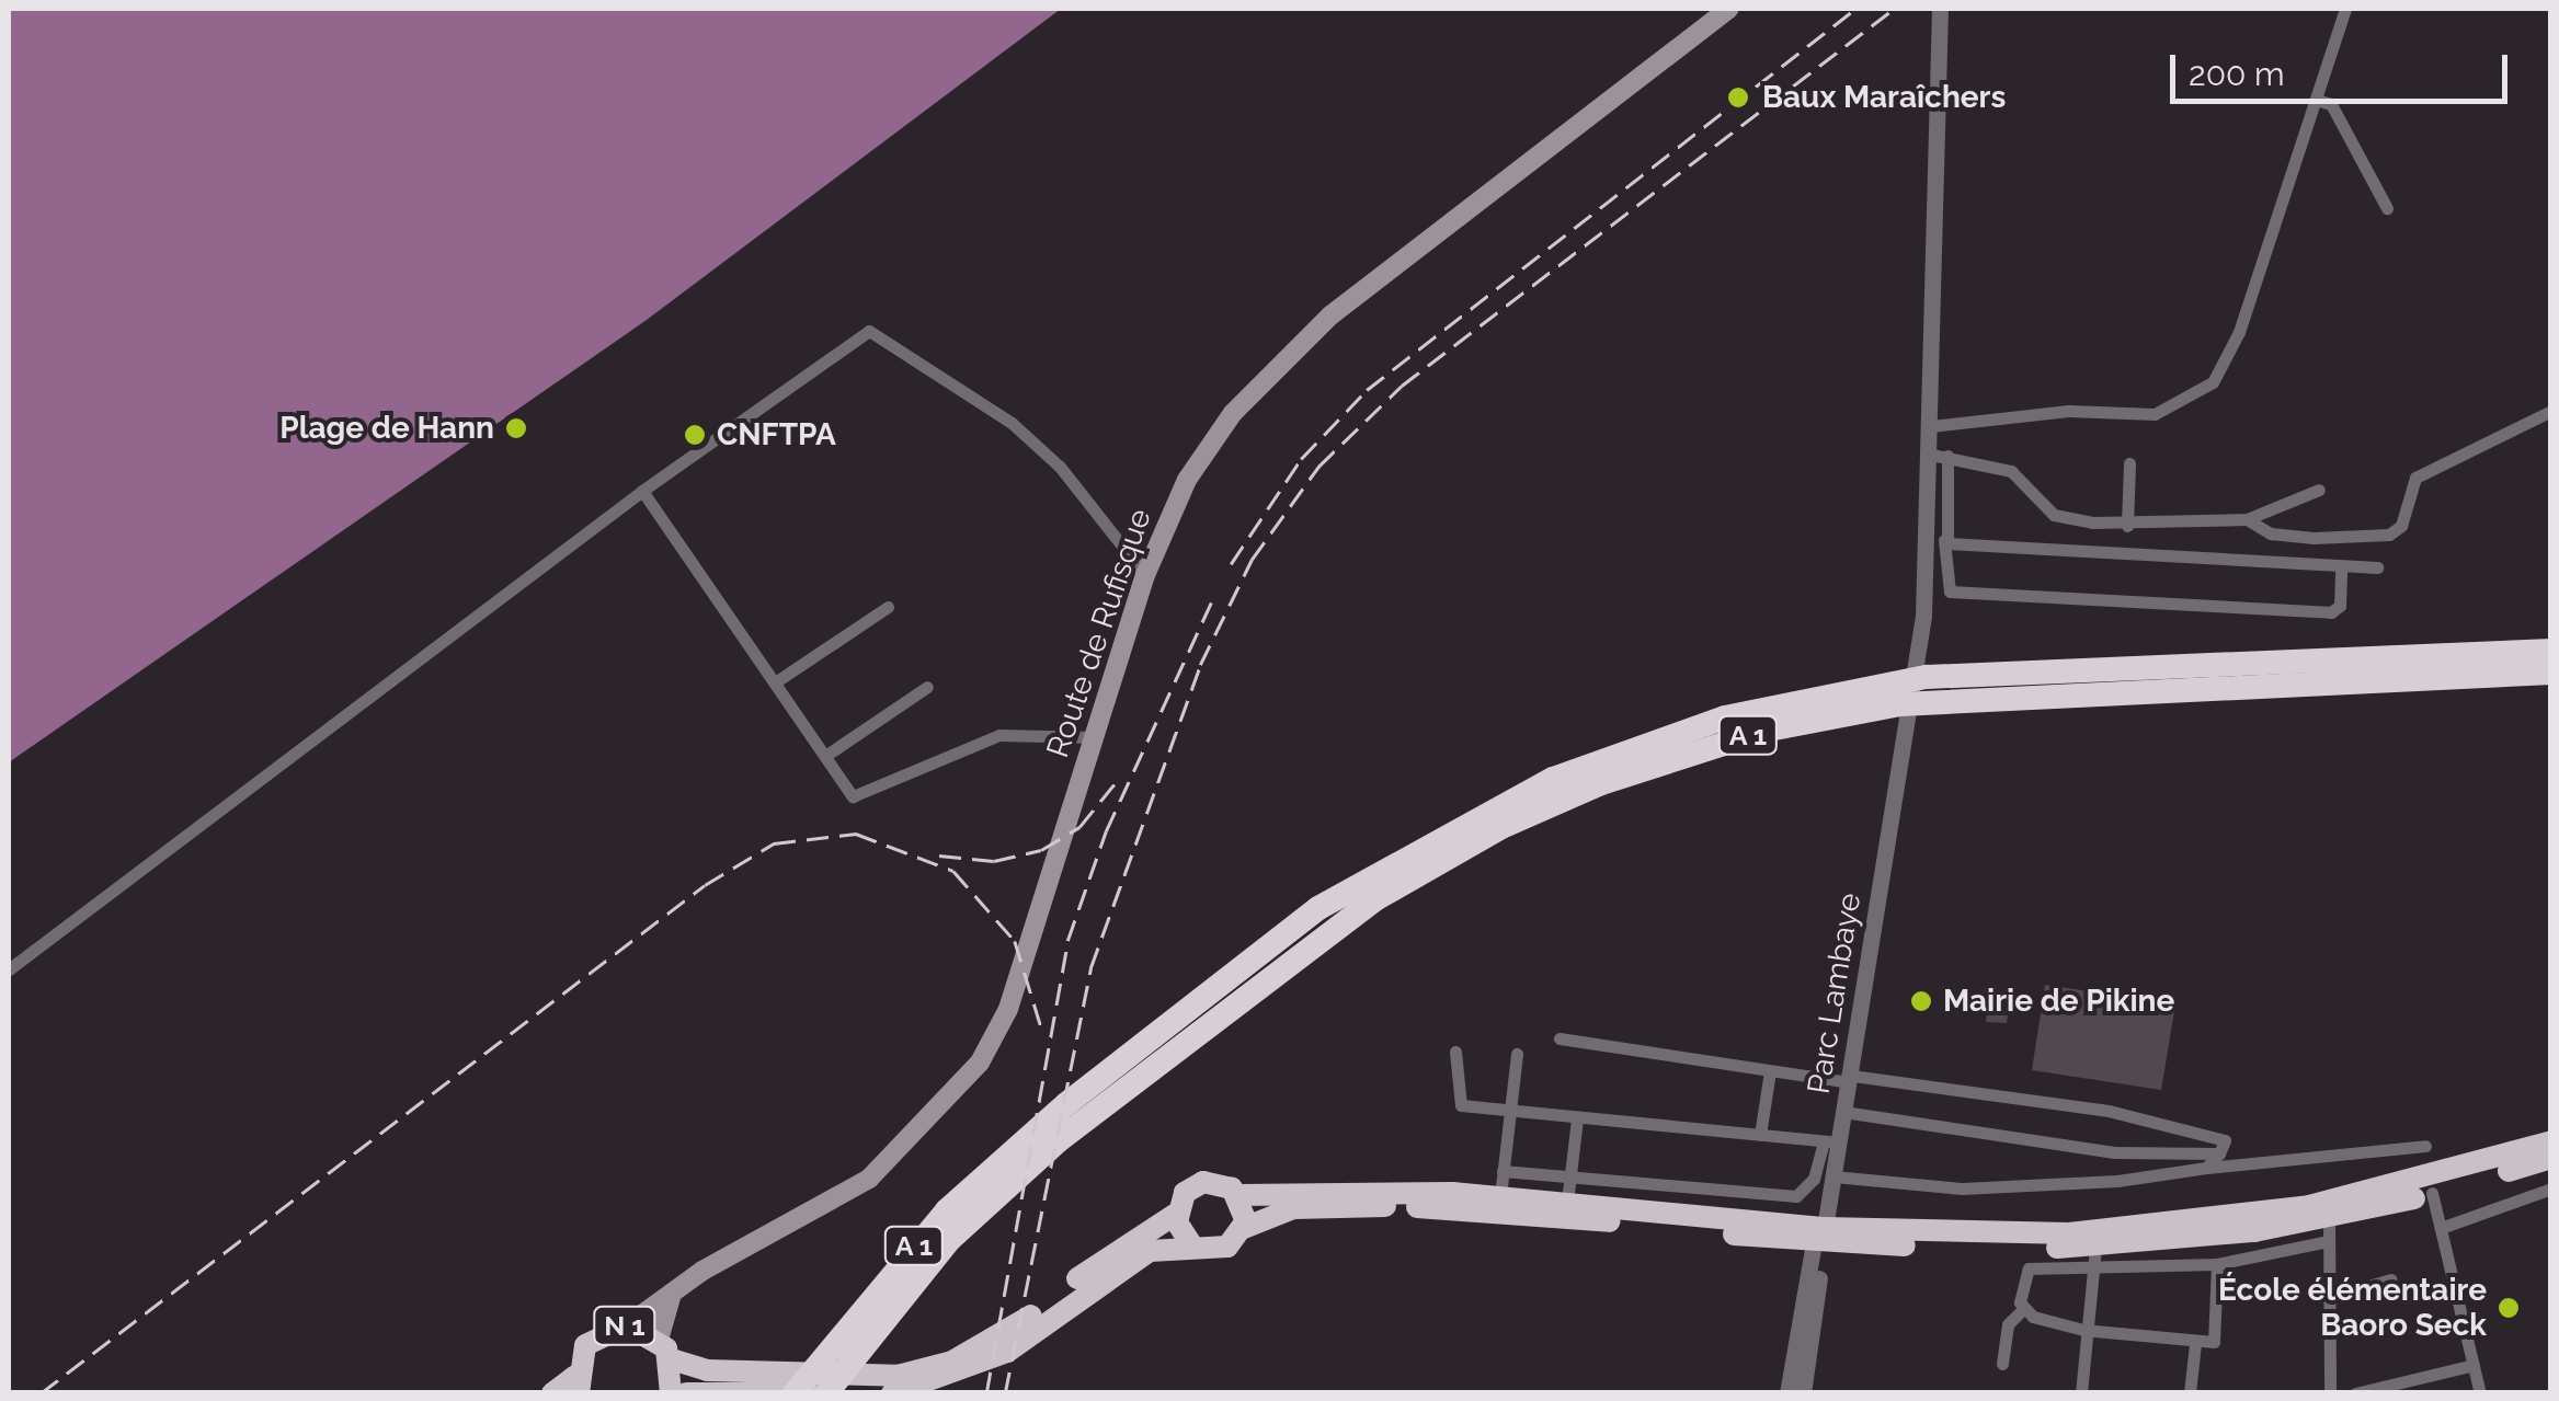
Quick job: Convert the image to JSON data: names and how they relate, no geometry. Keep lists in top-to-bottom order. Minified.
{"streets":{"highway":["A 1","N 1"],"main road":["Route de Rufisque"],"street":["Parc Lambaye"]},"crossings":[["Route de Rufisque","N 1"]],"places":["Baux Maraîchers","Plage de Hann","CNFTPA","Mairie de Pikine","École élémentaire Baoro Seck"],"scale_bar":"200 m"}
